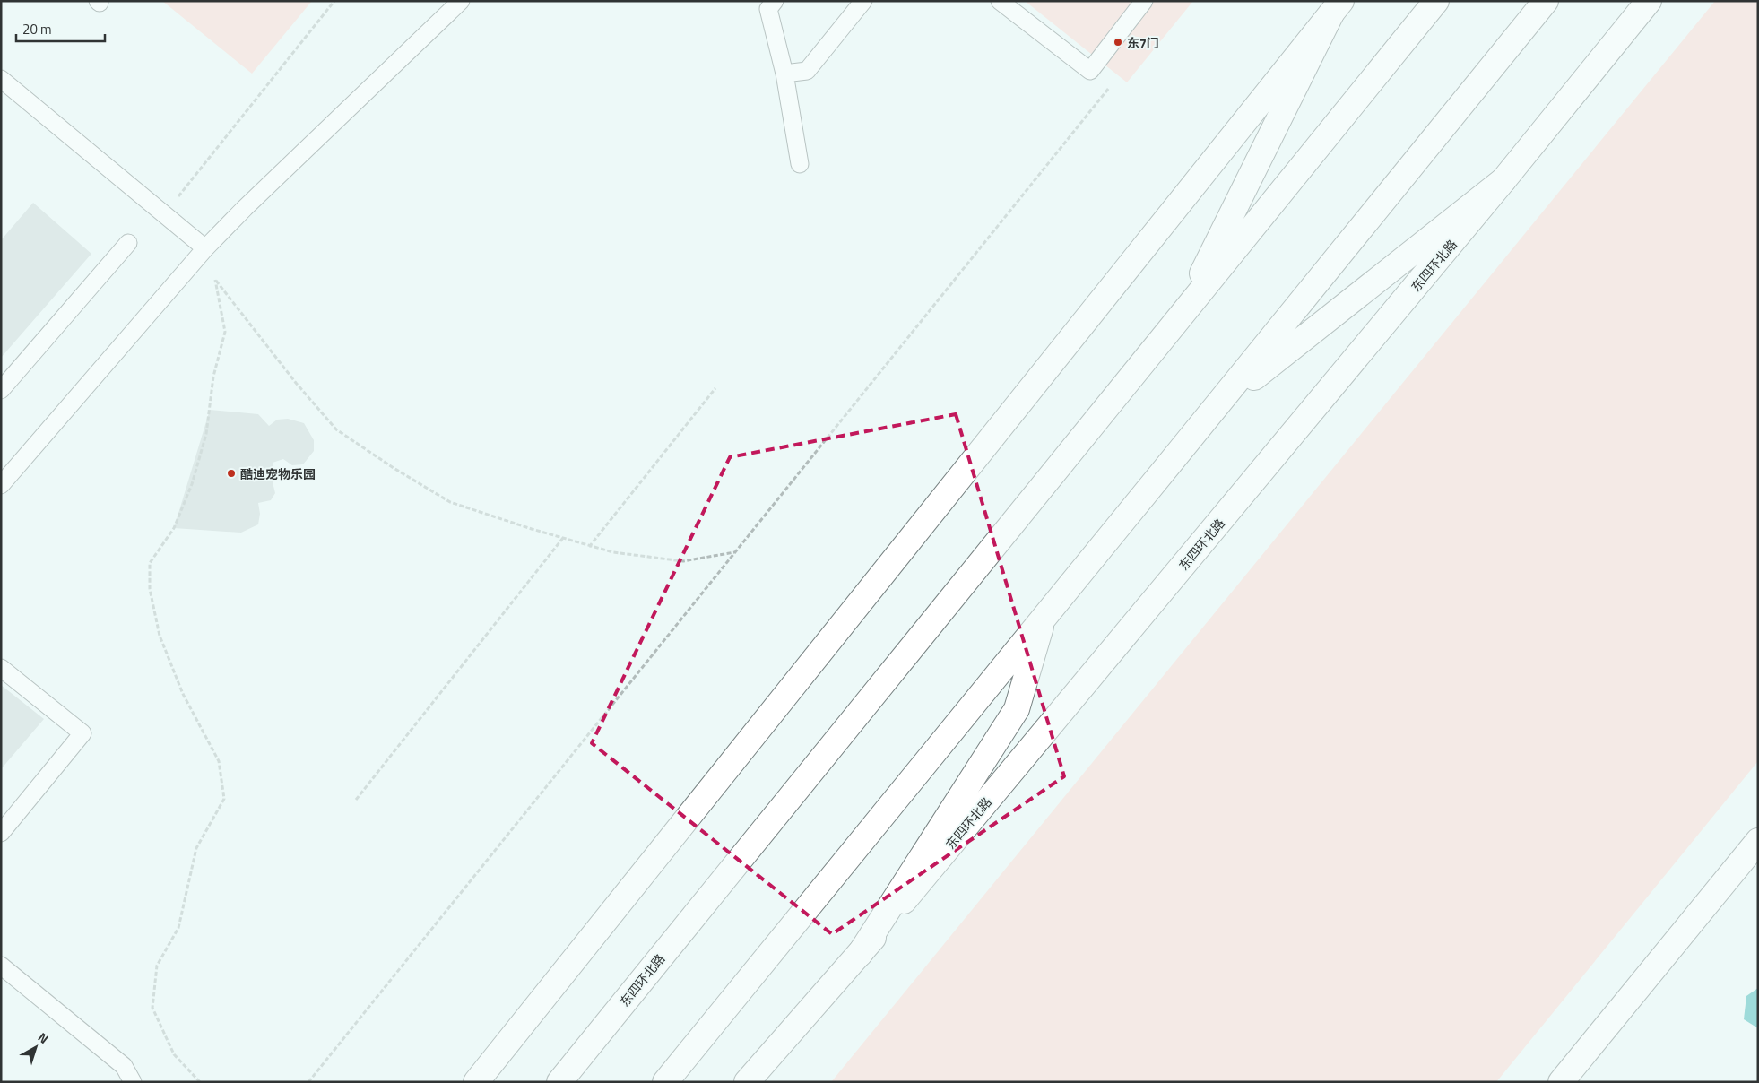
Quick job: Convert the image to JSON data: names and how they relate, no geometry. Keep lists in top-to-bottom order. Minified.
{"streets":{"main road":["东四环北路"]},"places":["东7门","酷迪宠物乐园"],"scale_bar":"20 m","north":"top right"}
